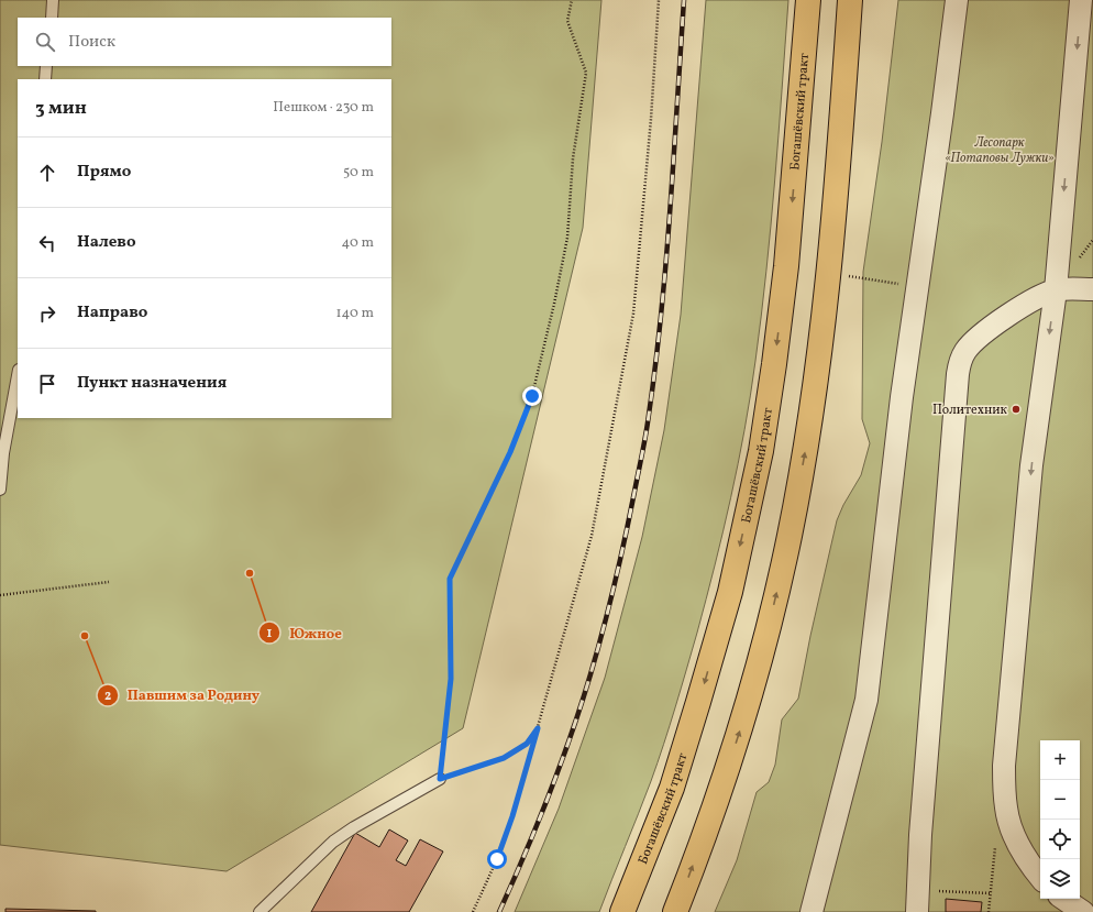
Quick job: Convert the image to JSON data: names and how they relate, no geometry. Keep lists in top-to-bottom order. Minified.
{"streets":{"main road":["Богашёвский тракт"]},"parks":["Лесопарк «Потаповы Лужки»"],"places":["Политехник","Южное","Павшим за Родину"],"page":{"search":"Поиск","heading":["3 мин","Пешком · 230 m"],"list":[["Прямо","50 m"],["Налево","40 m"],["Направо","140 m"],"Пункт назначения"],"map_buttons":["+","−"]}}
